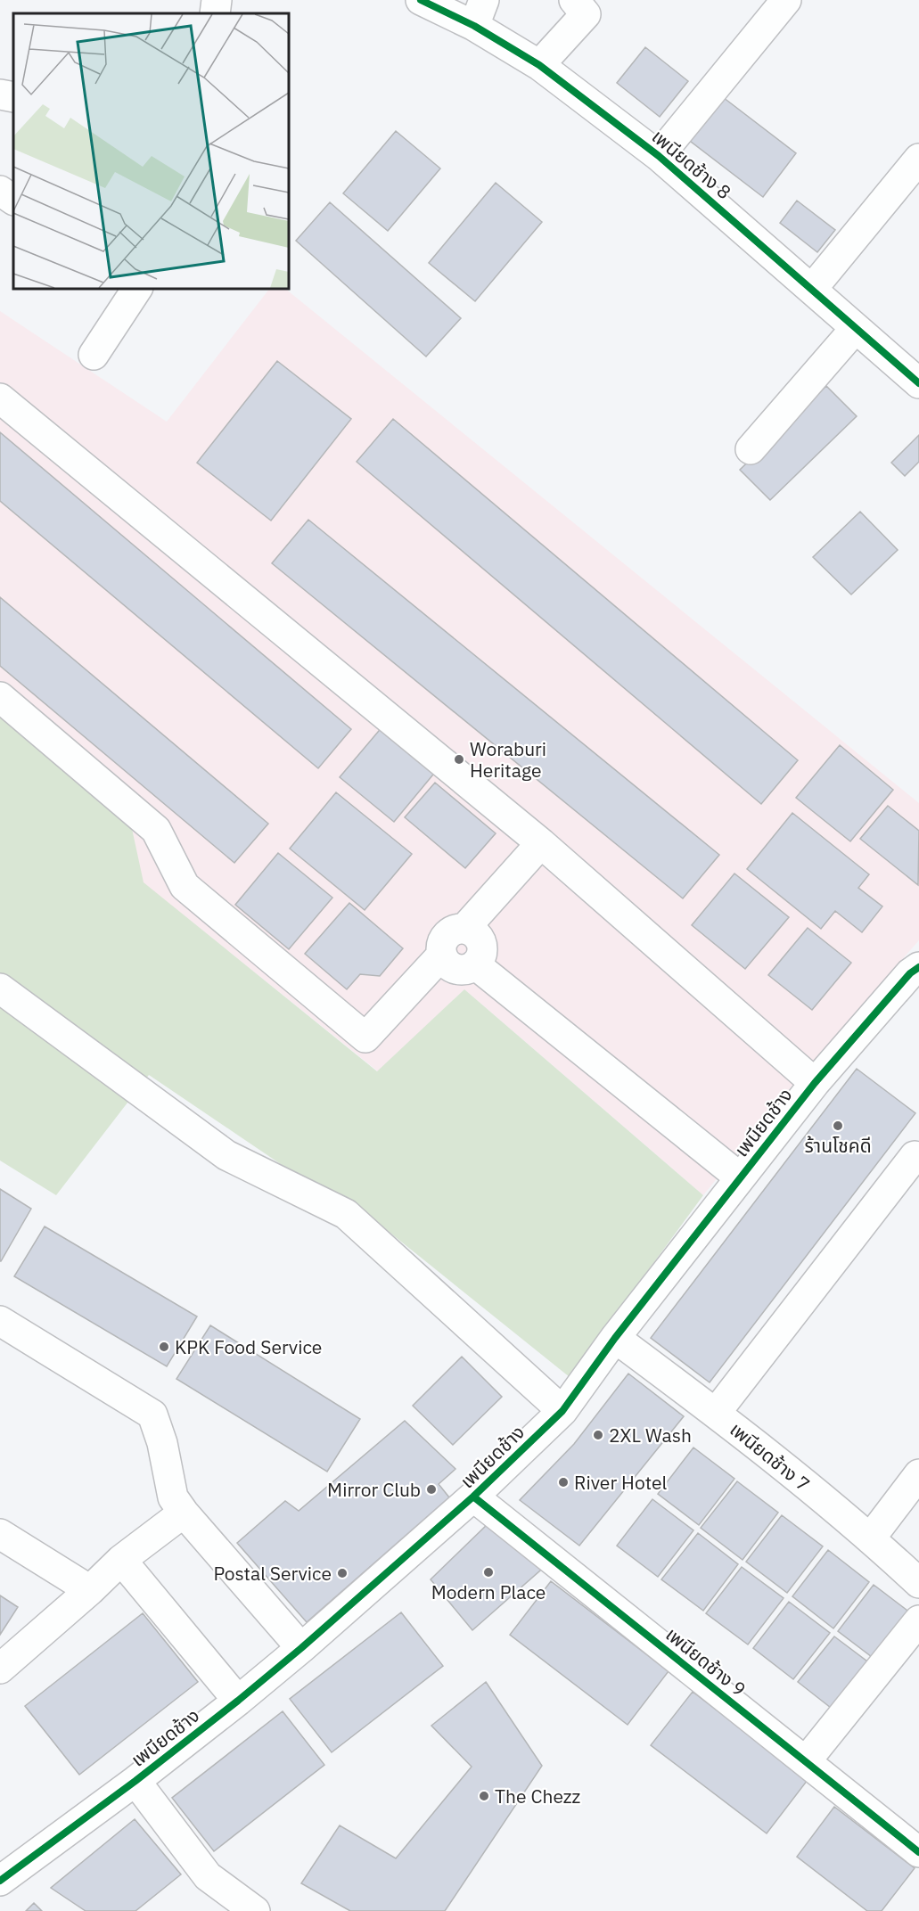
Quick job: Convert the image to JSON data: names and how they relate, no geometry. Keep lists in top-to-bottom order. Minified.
{"streets":{"street":["เพนียดช้าง 8","เพนียดช้าง","เพนียดช้าง 7","เพนียดช้าง 9"]},"crossings":[["เพนียดช้าง","เพนียดช้าง 7"],["เพนียดช้าง","เพนียดช้าง 9"]],"places":["Woraburi Heritage","ร้านโชคดี","KPK Food Service","2XL Wash","River Hotel","Mirror Club","Modern Place","Postal Service","The Chezz"]}
